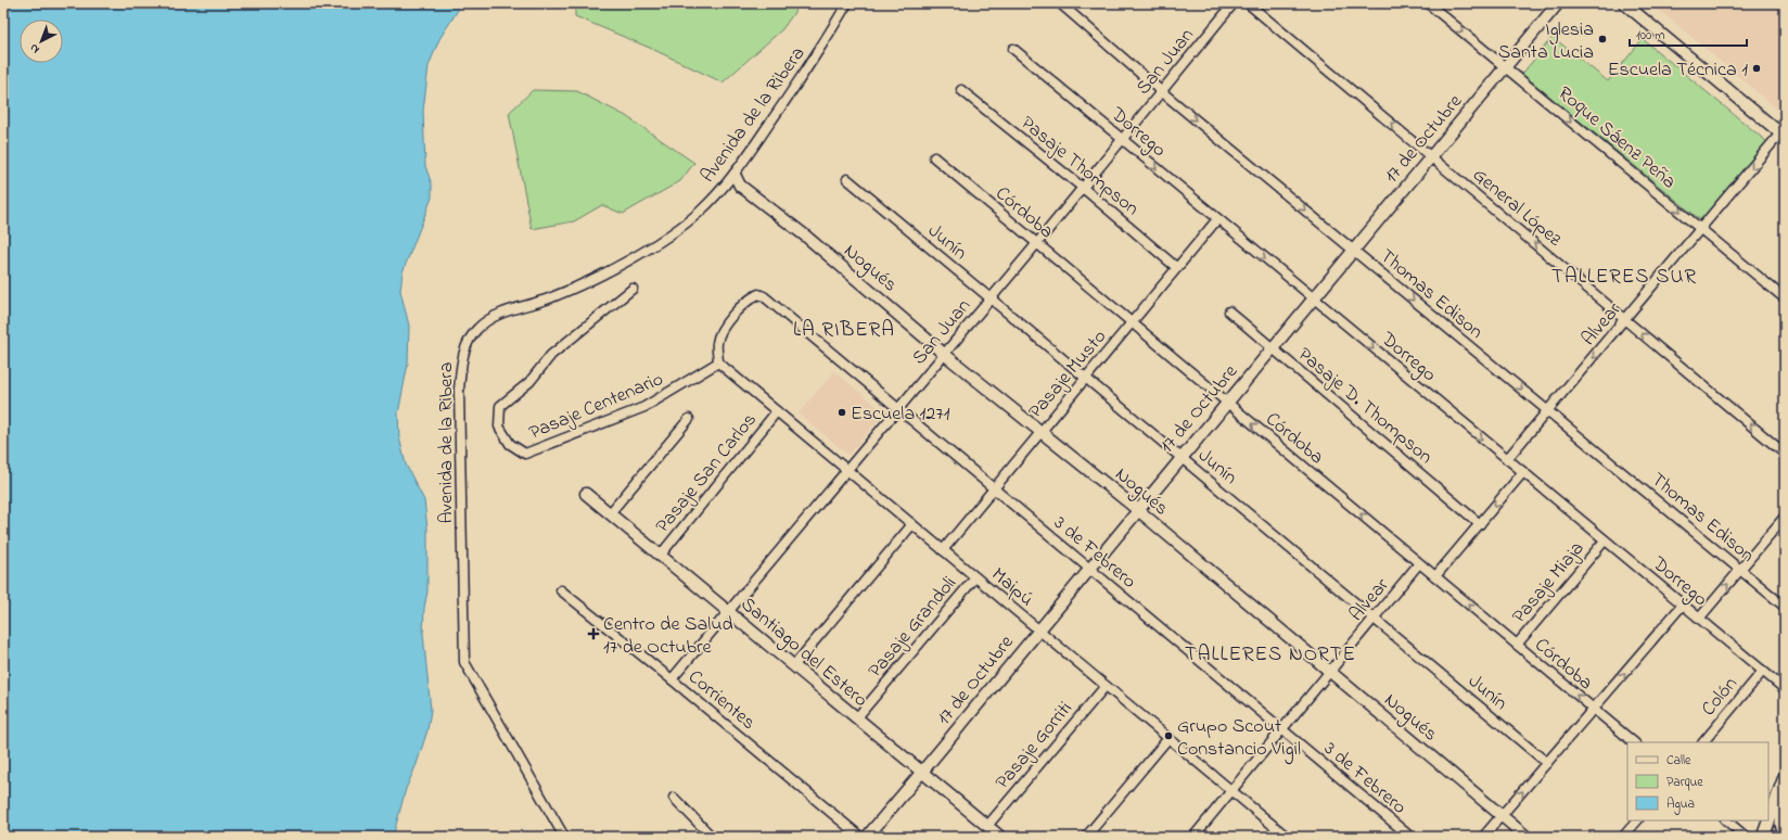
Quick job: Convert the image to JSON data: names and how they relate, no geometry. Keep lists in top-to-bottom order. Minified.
{"streets":{"street":["San Juan","Avenida de la Ribera","Dorrego","Roque Sáenz Peña","17 de Octubre","Pasaje Thompson","General López","Córdoba","Junín","Nogués","Thomas Edison","Alvear","Pasaje Musto","Pasaje Centenario","Pasaje D. Thompson","Pasaje San Carlos","3 de Febrero","Pasaje Miaja","Maipú","Pasaje Grandoli","Santiago del Estero","Colón","Corrientes","Pasaje Gorriti"]},"crossings":[["San Juan","Dorrego"],["San Juan","Pasaje Thompson"],["San Juan","Córdoba"],["San Juan","Junín"],["San Juan","Nogués"],["San Juan","Thomas Edison"],["San Juan","3 de Febrero"],["San Juan","Maipú"],["San Juan","Santiago del Estero"],["San Juan","Corrientes"],["Avenida de la Ribera","Nogués"],["Dorrego","17 de Octubre"],["Dorrego","Alvear"],["Dorrego","Pasaje Musto"],["Dorrego","Pasaje Miaja"],["Dorrego","Colón"],["Roque Sáenz Peña","17 de Octubre"],["Roque Sáenz Peña","Alvear"],["17 de Octubre","General López"],["17 de Octubre","Córdoba"],["17 de Octubre","Junín"],["17 de Octubre","Nogués"],["17 de Octubre","Thomas Edison"],["17 de Octubre","Pasaje D. Thompson"],["17 de Octubre","3 de Febrero"],["17 de Octubre","Maipú"],["17 de Octubre","Santiago del Estero"],["Pasaje Thompson","Pasaje Musto"],["General López","Alvear"],["Córdoba","Alvear"],["Córdoba","Pasaje Musto"],["Córdoba","Pasaje Miaja"],["Junín","Alvear"],["Junín","Pasaje Musto"],["Nogués","Alvear"],["Nogués","Pasaje Musto"],["Thomas Edison","Alvear"],["Alvear","3 de Febrero"],["Alvear","Maipú"],["Pasaje Musto","3 de Febrero"],["Pasaje Musto","Maipú"],["Pasaje Centenario","3 de Febrero"],["Pasaje Centenario","Maipú"],["Pasaje San Carlos","Maipú"],["Pasaje San Carlos","Santiago del Estero"],["3 de Febrero","Maipú"],["Maipú","Pasaje Grandoli"],["Maipú","Pasaje Gorriti"],["Pasaje Grandoli","Santiago del Estero"],["Santiago del Estero","Pasaje Gorriti"]],"one_way":["Dorrego","Roque Sáenz Peña","General López","Córdoba","Thomas Edison"],"districts":["TALLERES SUR","LA RIBERA","TALLERES NORTE"],"places":{"other":["Iglesia Santa Lucia","Escuela Técnica 1","Escuela 1271","Grupo Scout Constancio Vigil"],"health":["Centro de Salud 17 de Octubre"]},"legend":["Calle","Parque","Agua"],"scale_bar":"100 m","north":"bottom left"}
